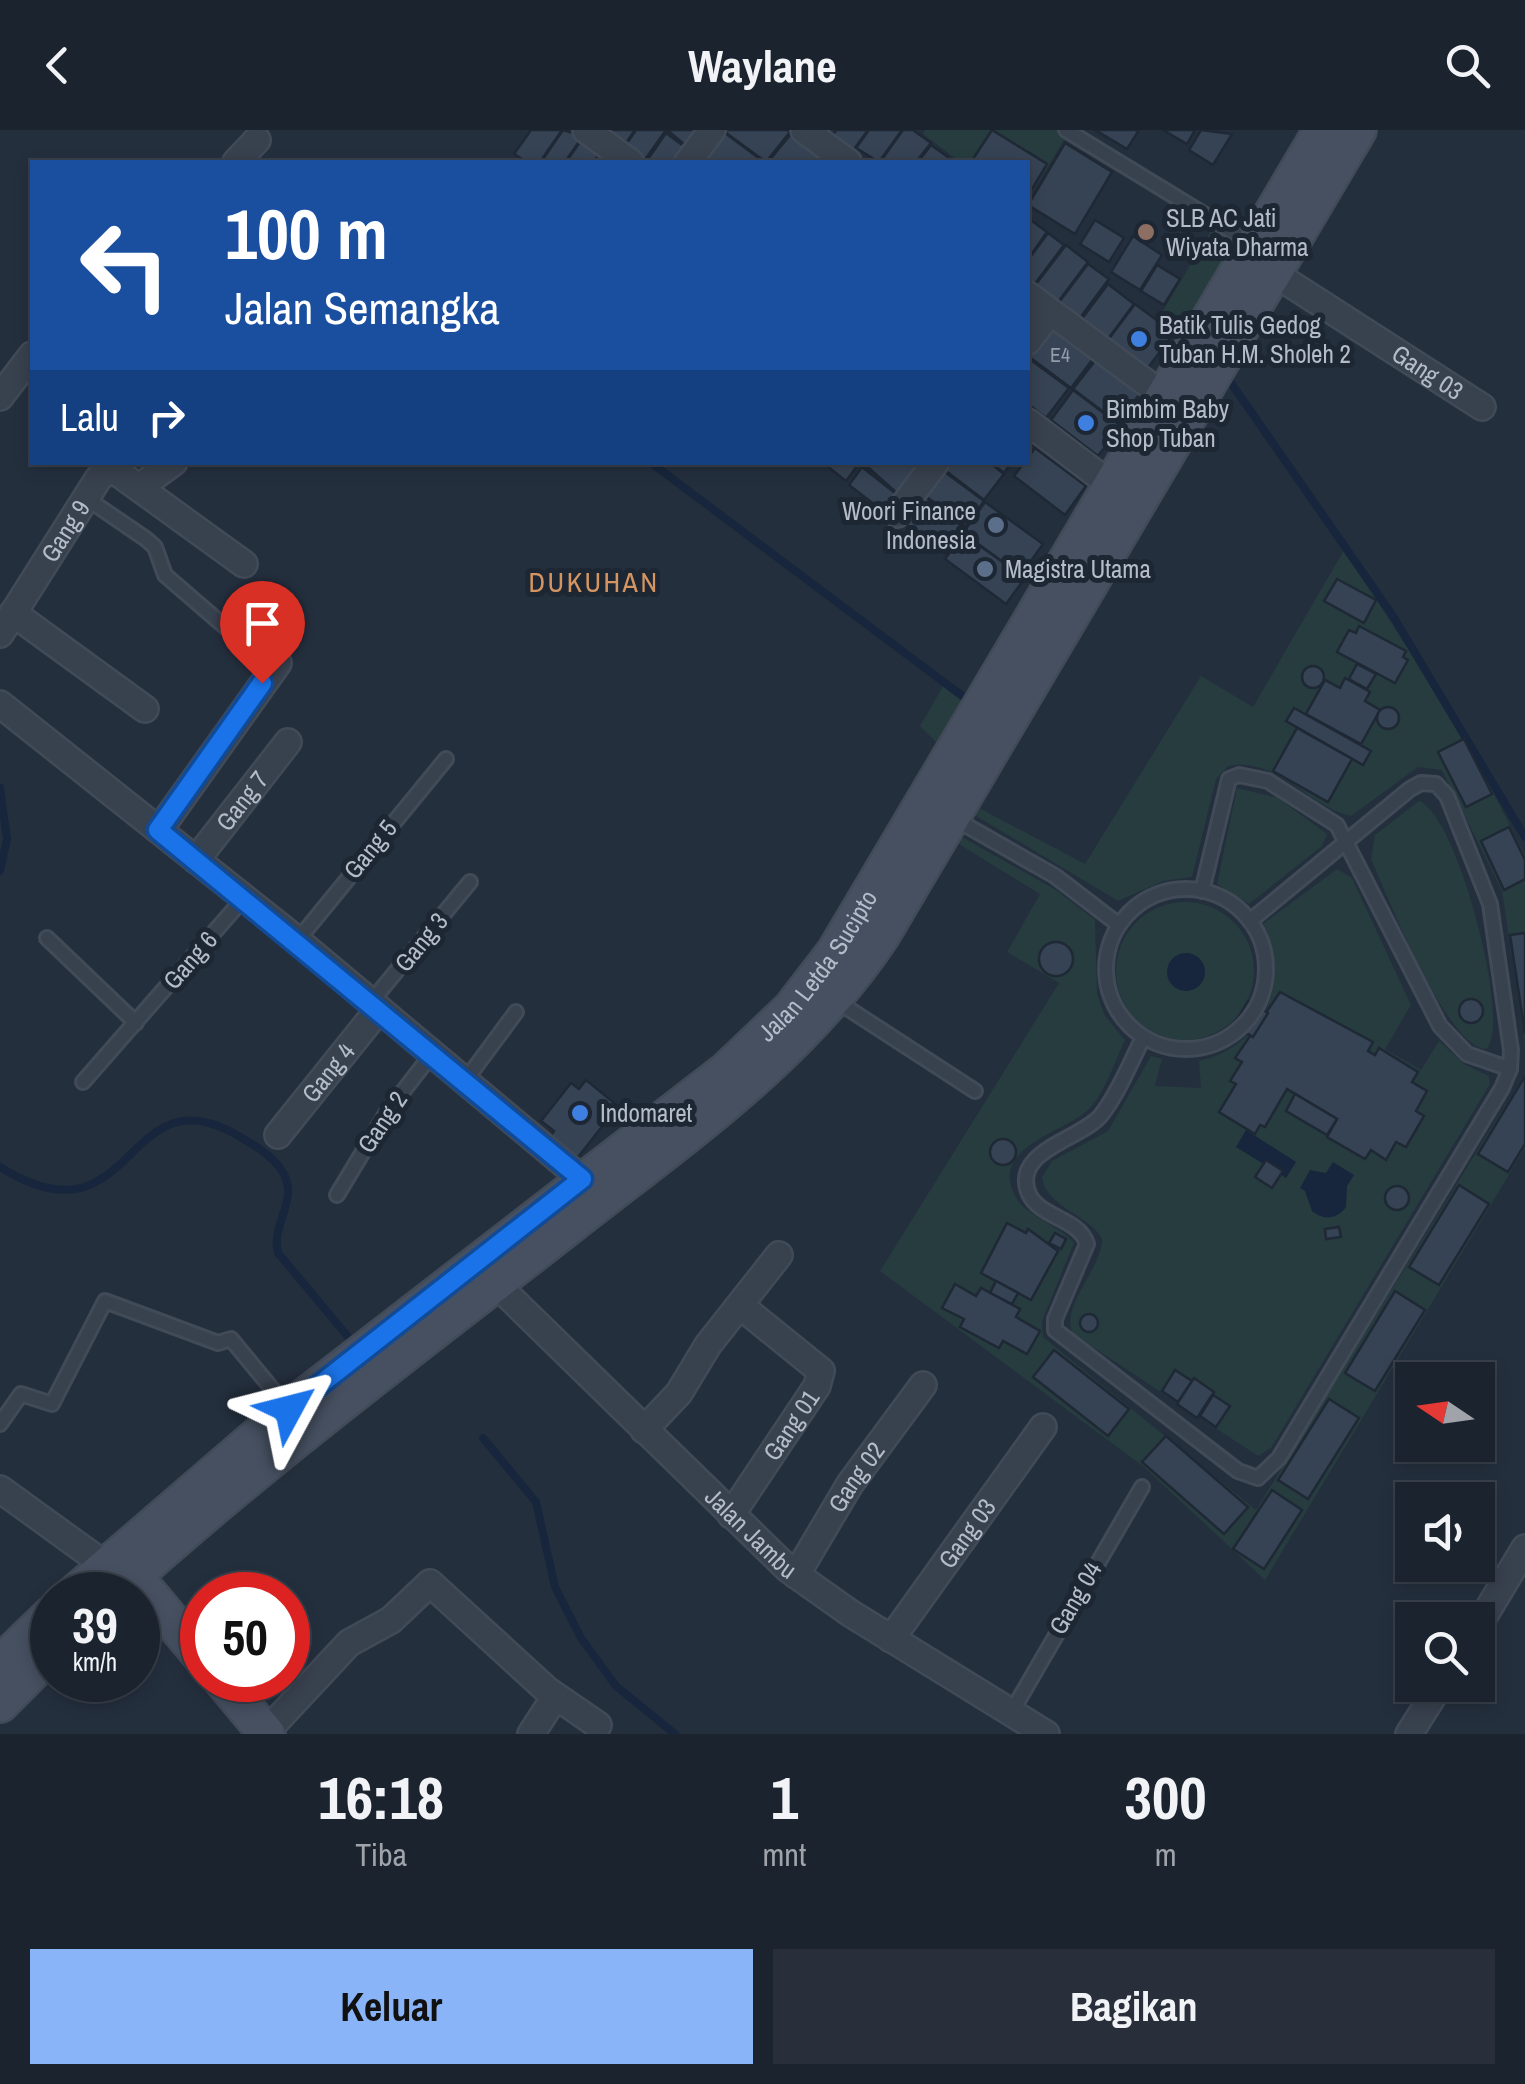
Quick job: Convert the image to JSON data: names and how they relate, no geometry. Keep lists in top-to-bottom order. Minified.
{"streets":{"main road":["Jalan Letda Sucipto"],"street":["Gang 03","Gang 9","Gang 7","Gang 4","Gang 01","Gang 02","Jalan Jambu"],"lane":["Gang 5","Gang 3","Gang 6","Gang 2","Gang 04"]},"crossings":[["Gang 03","Jalan Letda Sucipto"],["Gang 03","Jalan Jambu"],["Gang 3","Gang 4"],["Jalan Letda Sucipto","Jalan Jambu"],["Gang 01","Jalan Jambu"],["Gang 02","Jalan Jambu"],["Jalan Jambu","Gang 04"]],"districts":["DUKUHAN"],"places":["SLB AC Jati Wiyata Dharma","Batik Tulis Gedog Tuban H.M. Sholeh 2","Bimbim Baby Shop Tuban","Woori Finance Indonesia","Magistra Utama","Indomaret"],"house_numbers":["E4"],"north":"left","page":{"header":"Waylane","turn":["100 m","Jalan Semangka"],"then":"Lalu","speed":"39 km/h","limit":"50","eta":["16:18","Tiba","1","mnt","300","m"],"buttons":["Keluar","Bagikan"]}}
